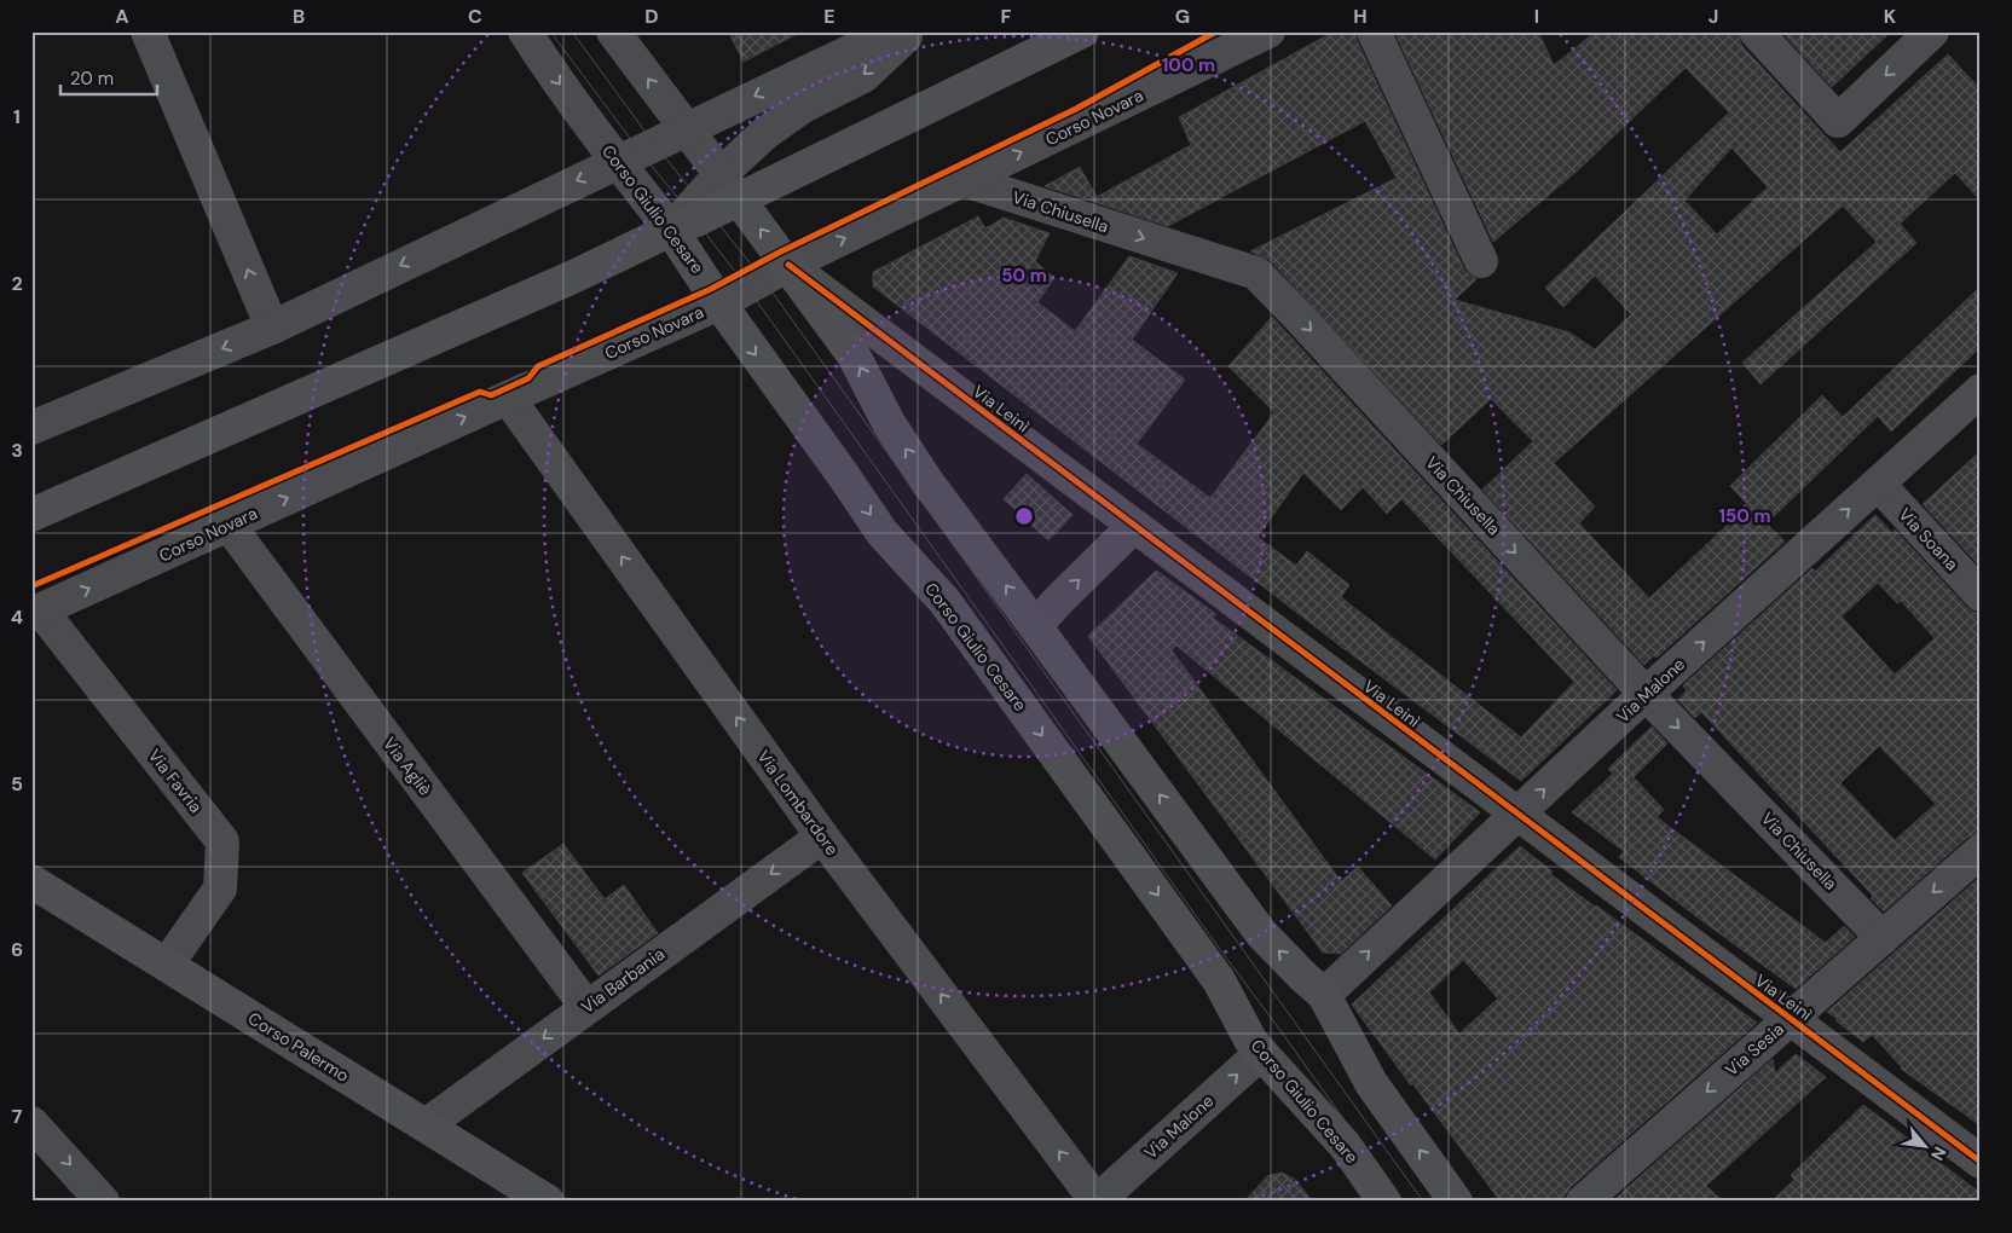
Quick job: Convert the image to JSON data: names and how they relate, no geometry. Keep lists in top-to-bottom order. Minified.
{"streets":{"main road":["Corso Giulio Cesare","Corso Palermo"],"street":["Corso Novara","Via Chiusella","Via Leinì","Via Soana","Via Malone","Via Agliè","Via Favria","Via Lombardore","Via Barbania","Via Sesia"]},"crossings":[["Corso Novara","Corso Giulio Cesare"],["Corso Novara","Via Chiusella"],["Corso Novara","Via Leinì"],["Corso Novara","Via Agliè"],["Corso Novara","Via Favria"],["Corso Novara","Via Lombardore"],["Corso Giulio Cesare","Via Malone"],["Via Chiusella","Via Malone"],["Via Chiusella","Via Sesia"],["Via Leinì","Via Malone"],["Via Leinì","Via Sesia"],["Via Soana","Via Malone"],["Via Malone","Via Lombardore"],["Via Agliè","Via Barbania"],["Via Favria","Corso Palermo"],["Via Lombardore","Via Barbania"],["Via Barbania","Corso Palermo"]],"one_way":["Corso Giulio Cesare","Via Chiusella","Via Malone","Via Lombardore","Via Barbania","Via Sesia"],"scale_bar":"20 m","north":"bottom right","grid":{"columns":["A","B","C","D","E","F","G","H","I","J","K"],"rows":["1","2","3","4","5","6","7"]},"rings":["100 m","50 m","150 m"]}
